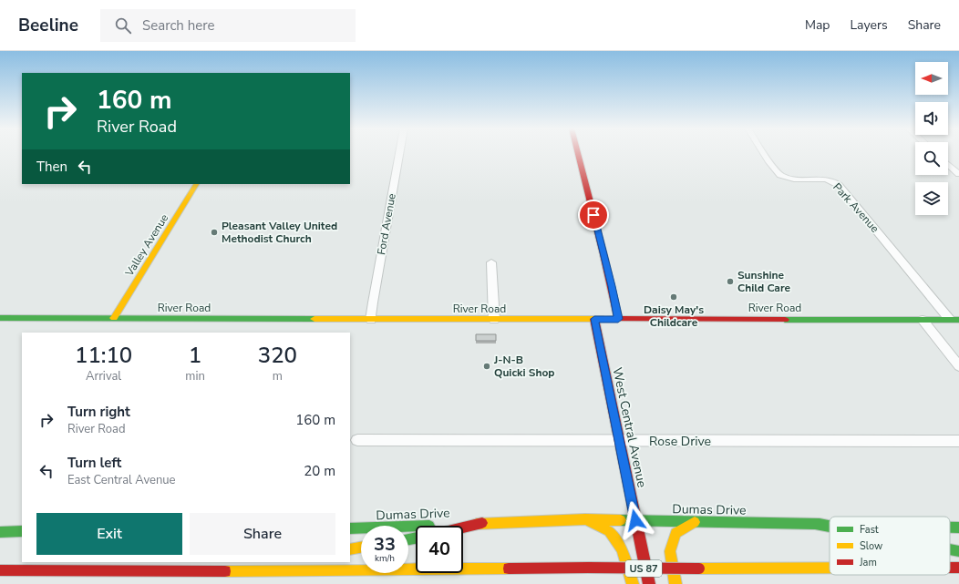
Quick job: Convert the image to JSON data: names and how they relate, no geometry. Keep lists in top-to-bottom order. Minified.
{"streets":{"main road":["Valley Avenue","River Road","West Central Avenue","Dumas Drive","US 87"],"street":["Park Avenue","Ford Avenue","Rose Drive"]},"crossings":[["Park Avenue","River Road"],["Ford Avenue","River Road"],["Valley Avenue","River Road"],["River Road","West Central Avenue"],["West Central Avenue","Rose Drive"],["West Central Avenue","Dumas Drive"]],"places":["Pleasant Valley United Methodist Church","Sunshine Child Care","Daisy May's Childcare","J-N-B Quicki Shop"],"legend":["Fast","Slow","Jam"],"north":"left","page":{"header":"Beeline","search":"Search here","nav":["Map","Layers","Share"],"turn":["160 m","River Road"],"then":"Then","eta":["11:10","Arrival","1","min","320","m"],"list":[{"name":"Turn right","note":"River Road","value":"160 m"},{"name":"Turn left","note":"East Central Avenue","value":"20 m"}],"buttons":["Exit","Share"],"speed":"33 km/h","limit":"40"}}
